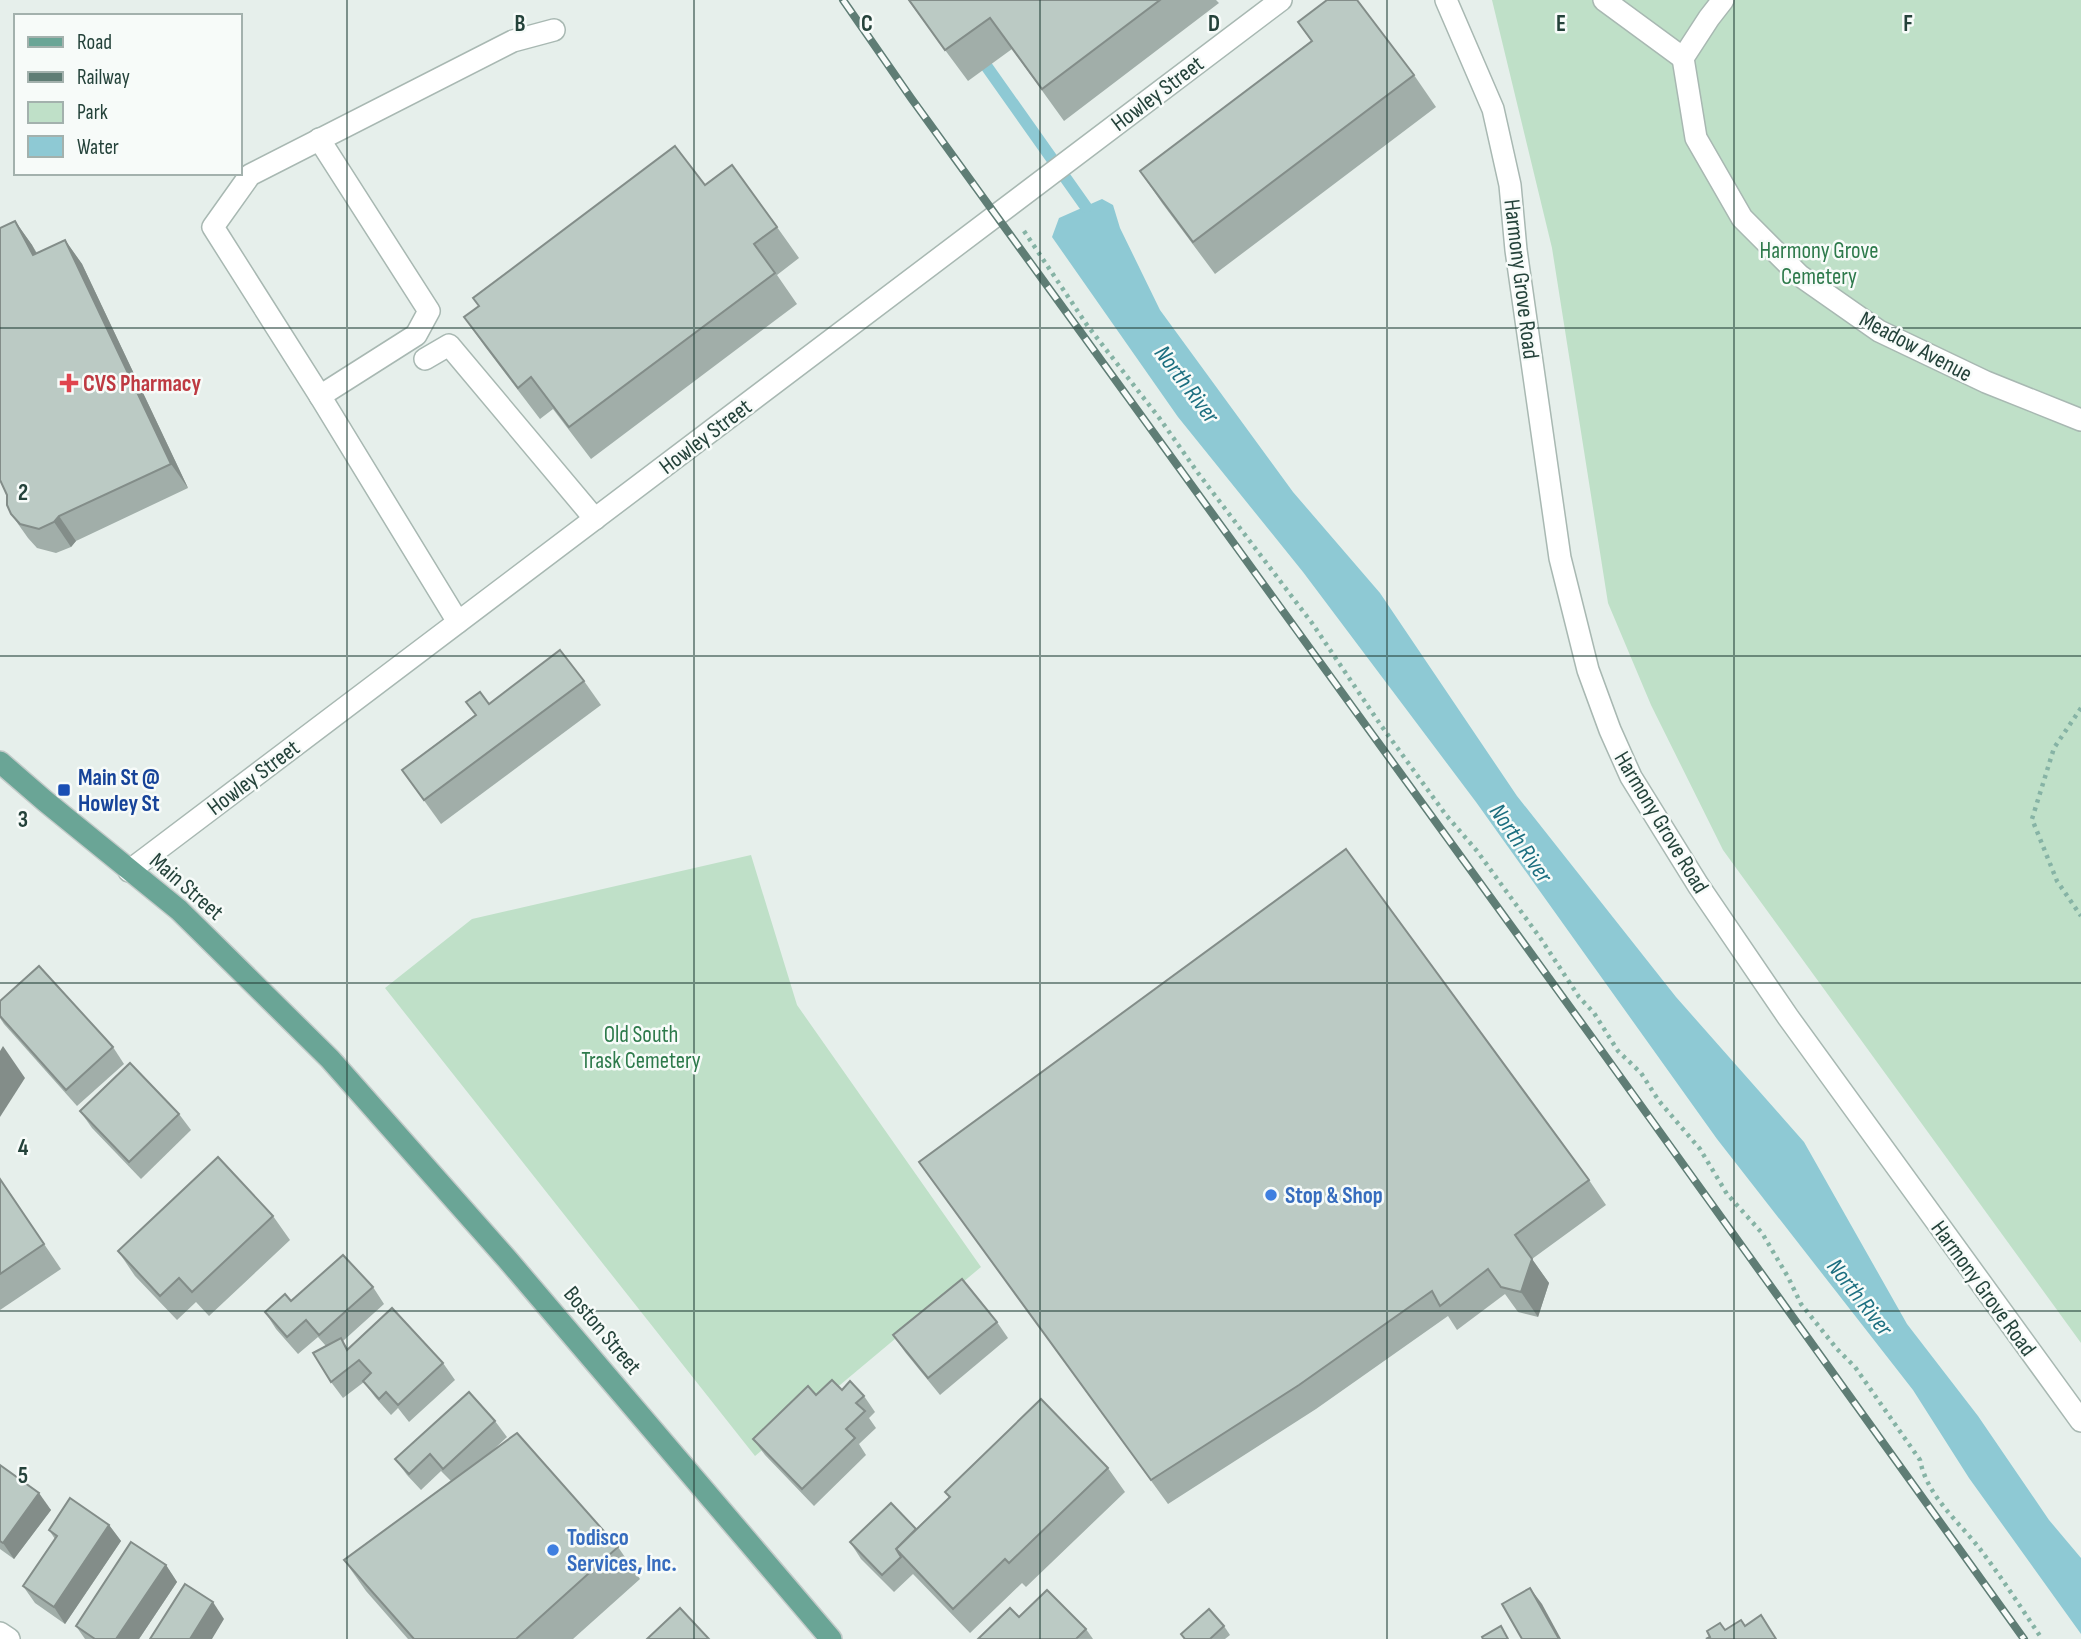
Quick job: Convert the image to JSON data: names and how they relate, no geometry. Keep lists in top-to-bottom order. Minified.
{"streets":{"main road":["Main Street","Boston Street"],"street":["Howley Street","Harmony Grove Road","Meadow Avenue"]},"crossings":[["Howley Street","Main Street"],["Main Street","Boston Street"]],"water":["North River"],"parks":["Harmony Grove Cemetery","Old South Trask Cemetery"],"places":{"health":["CVS Pharmacy"],"transit":["Main St @ Howley St"],"other":["Stop & Shop","Todisco Services, Inc."]},"legend":["Road","Railway","Park","Water"],"grid":{"columns":["B","C","D","E","F"],"rows":["2","3","4","5"]}}
